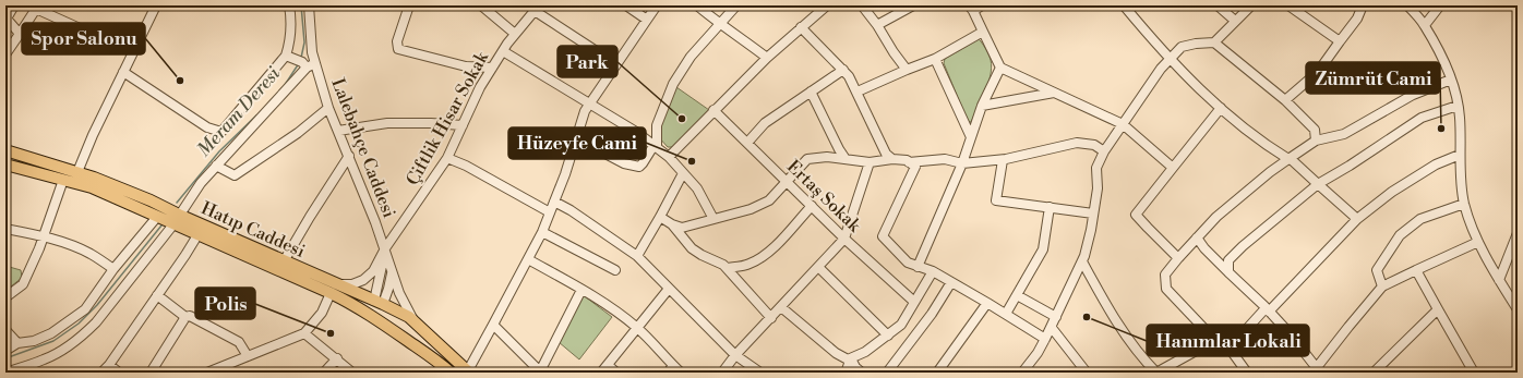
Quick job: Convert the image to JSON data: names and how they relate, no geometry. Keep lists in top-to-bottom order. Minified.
{"streets":{"main road":["Hatıp Caddesi"],"street":["Çiftlik Hisar Sokak","Lalebahçe Caddesi","Ertaş Sokak"]},"crossings":[["Çiftlik Hisar Sokak","Lalebahçe Caddesi"],["Çiftlik Hisar Sokak","Hatıp Caddesi"],["Lalebahçe Caddesi","Hatıp Caddesi"]],"water":["Meram Deresi"],"places":["Spor Salonu","Park","Zümrüt Cami","Hüzeyfe Cami","Hanımlar Lokali","Polis"]}
